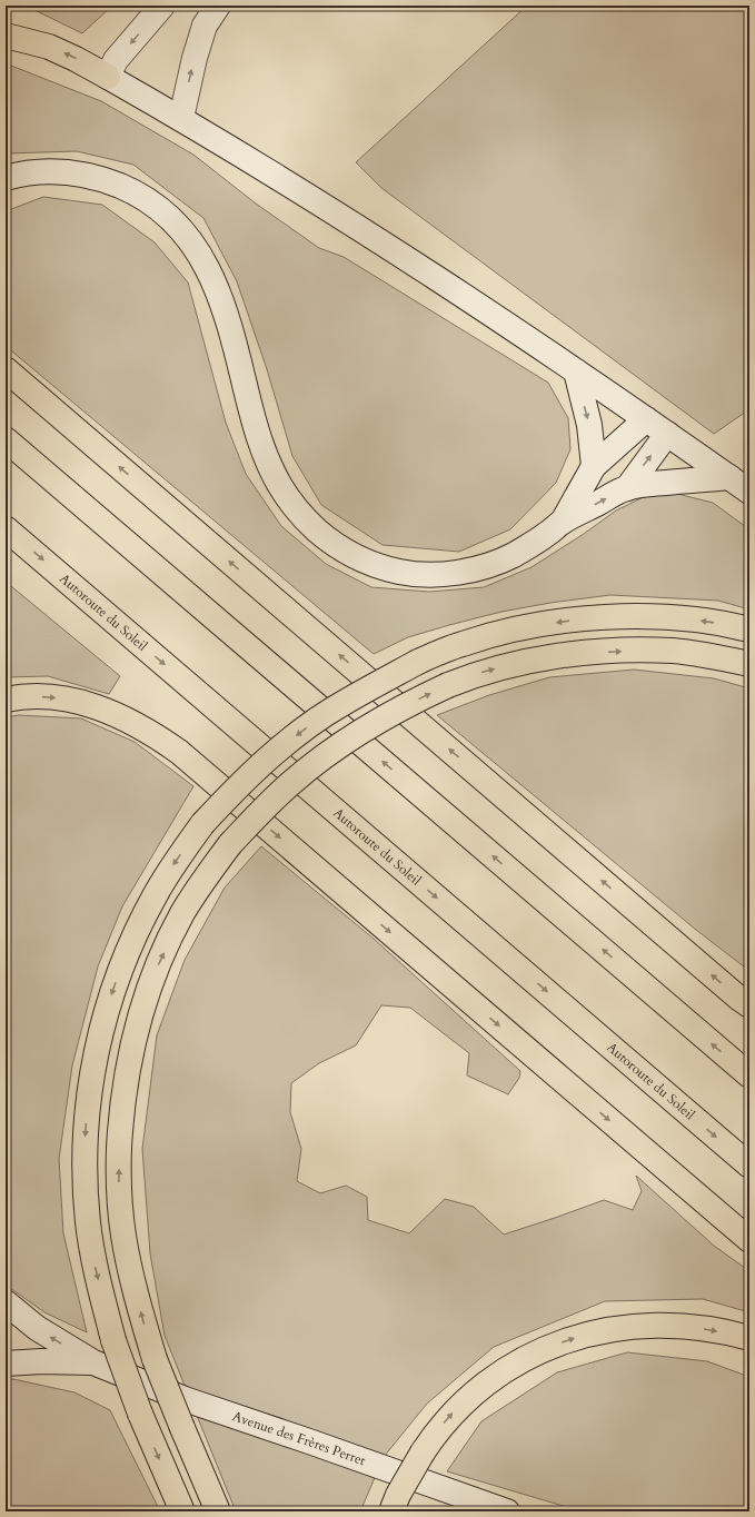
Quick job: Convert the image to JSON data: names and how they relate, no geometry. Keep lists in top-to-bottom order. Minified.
{"streets":{"highway":["Autoroute du Soleil"],"main road":["Avenue des Frères Perret"]}}
